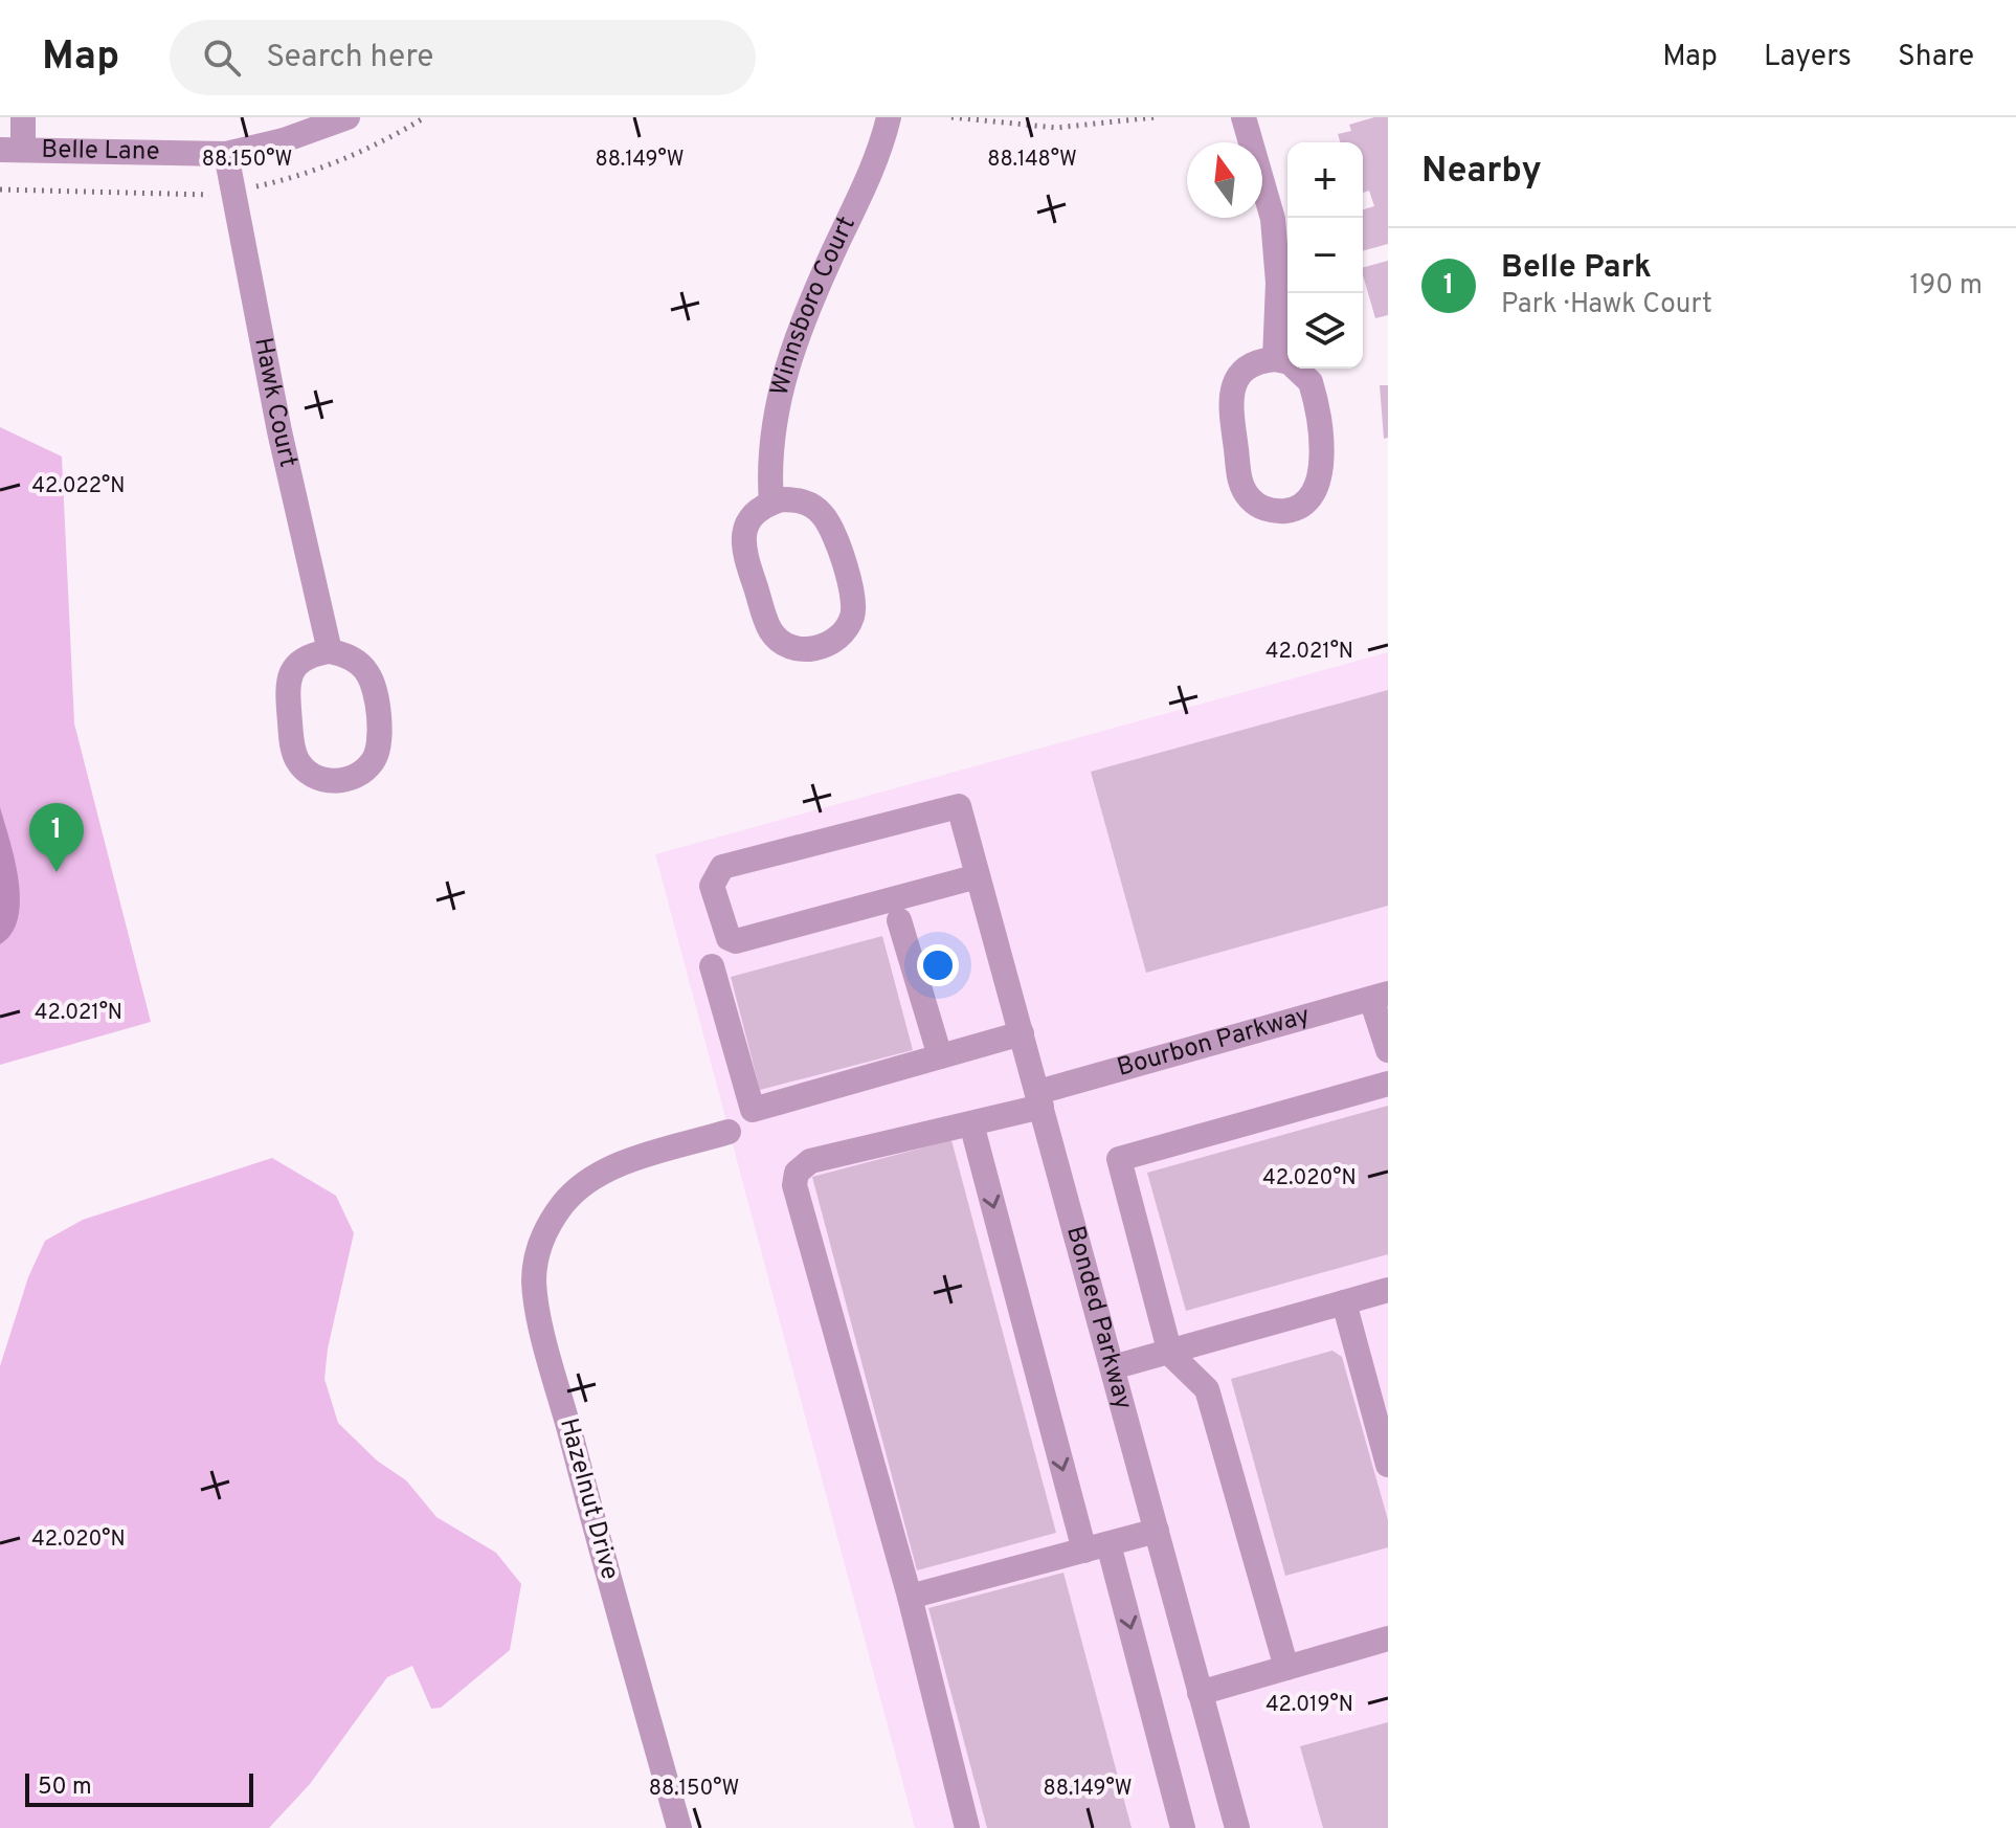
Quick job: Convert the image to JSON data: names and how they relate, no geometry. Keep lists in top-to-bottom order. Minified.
{"streets":{"street":["Belle Lane","Winnsboro Court","Hawk Court","Bourbon Parkway","Bonded Parkway","Hazelnut Drive"]},"crossings":[["Belle Lane","Hawk Court"],["Bourbon Parkway","Bonded Parkway"]],"scale_bar":"50 m","north":"top","page":{"header":"Map","search":"Search here","nav":["Map","Layers","Share"],"heading":"Nearby","map_buttons":["+","−"],"list":[{"mark":"1","name":"Belle Park","note":"Park · Hawk Court","value":"190 m"}],"pins":"1","scale":"50 m"},"coordinates":["88.150°W","88.149°W","88.148°W","42.022°N","42.021°N","42.020°N","42.019°N"]}
